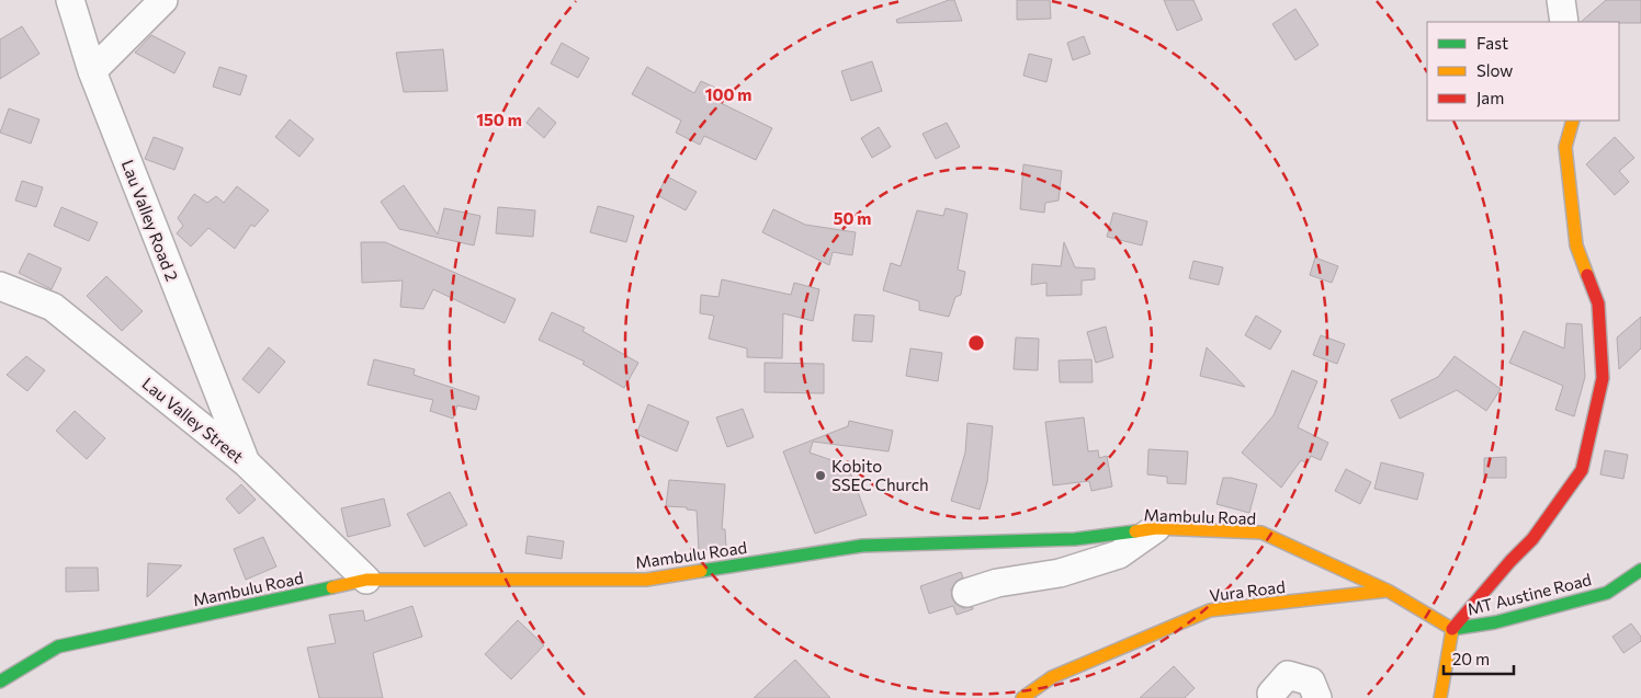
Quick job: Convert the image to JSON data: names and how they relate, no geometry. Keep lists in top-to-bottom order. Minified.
{"streets":{"street":["Lau Valley Road 2","Lau Valley Street","Mambulu Road","Vura Road","MT Austine Road"]},"crossings":[["Lau Valley Road 2","Lau Valley Street"],["Lau Valley Street","Mambulu Road"],["Mambulu Road","Vura Road"]],"places":["Kobito SSEC Church"],"legend":["Fast","Slow","Jam"],"scale_bar":"20 m","rings":["100 m","150 m","50 m"]}
